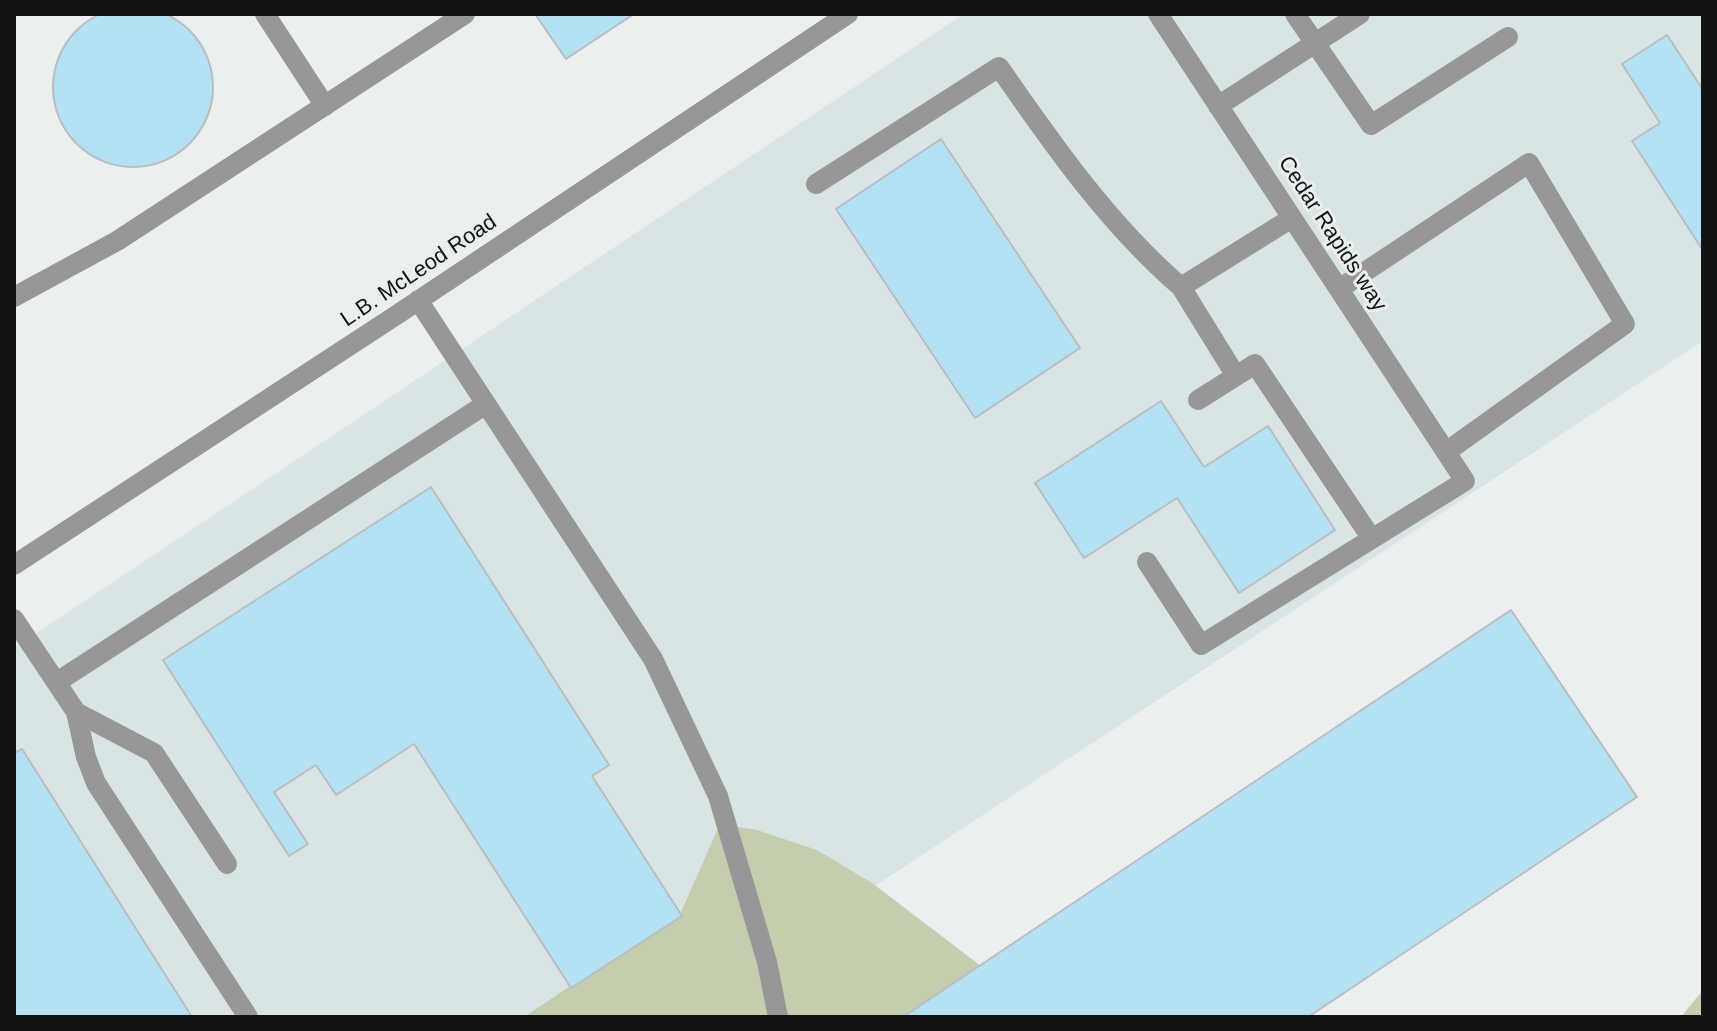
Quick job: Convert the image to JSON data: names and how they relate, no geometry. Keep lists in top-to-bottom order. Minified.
{"streets":{"street":["Cedar Rapids way","L.B. McLeod Road"]}}
